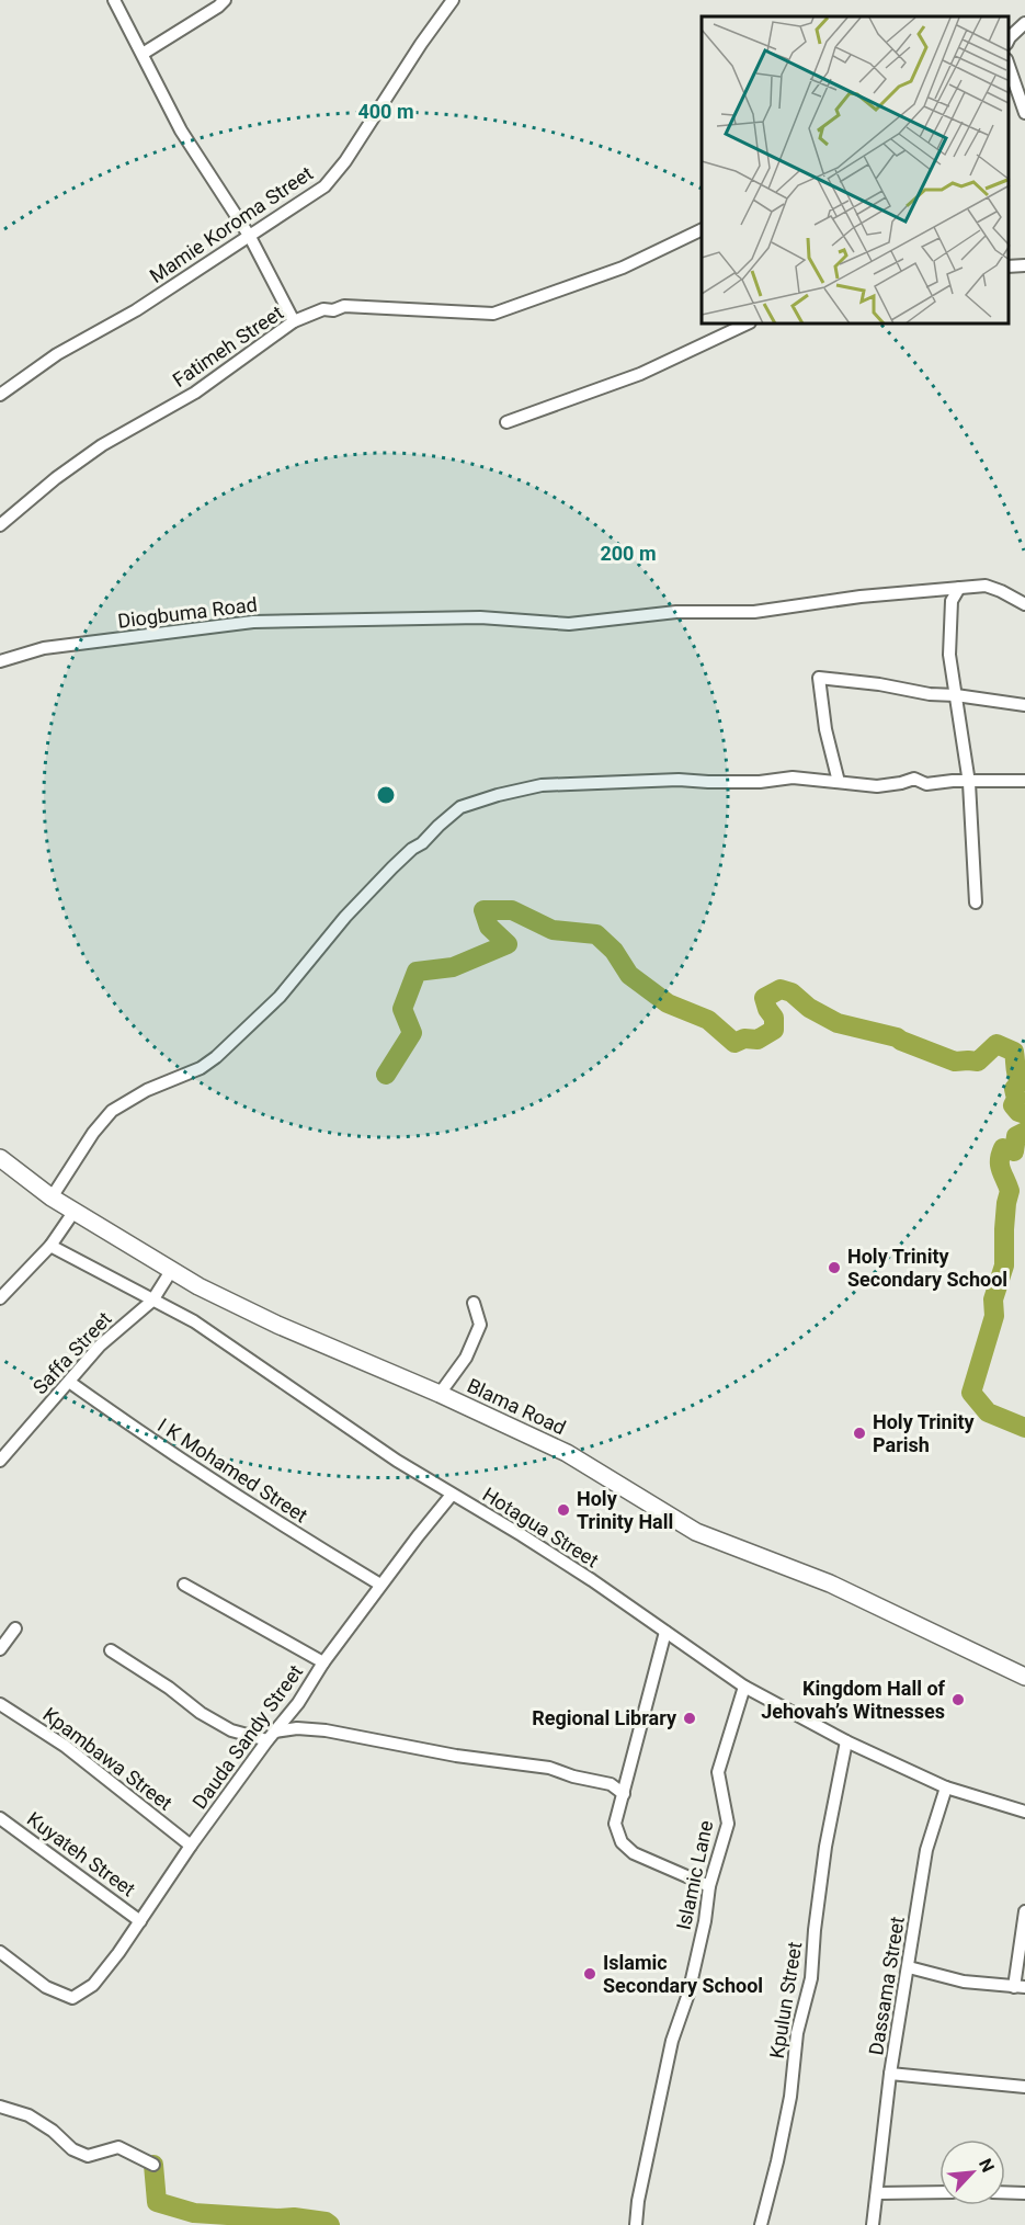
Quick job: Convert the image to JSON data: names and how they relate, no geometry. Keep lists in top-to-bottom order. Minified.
{"streets":{"street":["Mamie Koroma Street","Fatimeh Street","Diogbuma Road","Saffa Street","Blama Road","I K Mohamed Street","Hotagua Street","Dauda Sandy Street","Kpambawa Street","Kuyateh Street","Islamic Lane","Dassama Street","Kpulun Street"]},"crossings":[["Saffa Street","Blama Road"],["Saffa Street","I K Mohamed Street"],["Saffa Street","Hotagua Street"],["I K Mohamed Street","Dauda Sandy Street"],["Hotagua Street","Dauda Sandy Street"],["Hotagua Street","Islamic Lane"],["Hotagua Street","Dassama Street"],["Hotagua Street","Kpulun Street"],["Dauda Sandy Street","Kpambawa Street"],["Dauda Sandy Street","Kuyateh Street"]],"places":["Holy Trinity Secondary School","Holy Trinity Parish","Holy Trinity Hall","Kingdom Hall of Jehovah’s Witnesses","Regional Library","Islamic Secondary School"],"north":"top right","rings":["400 m","200 m"]}
